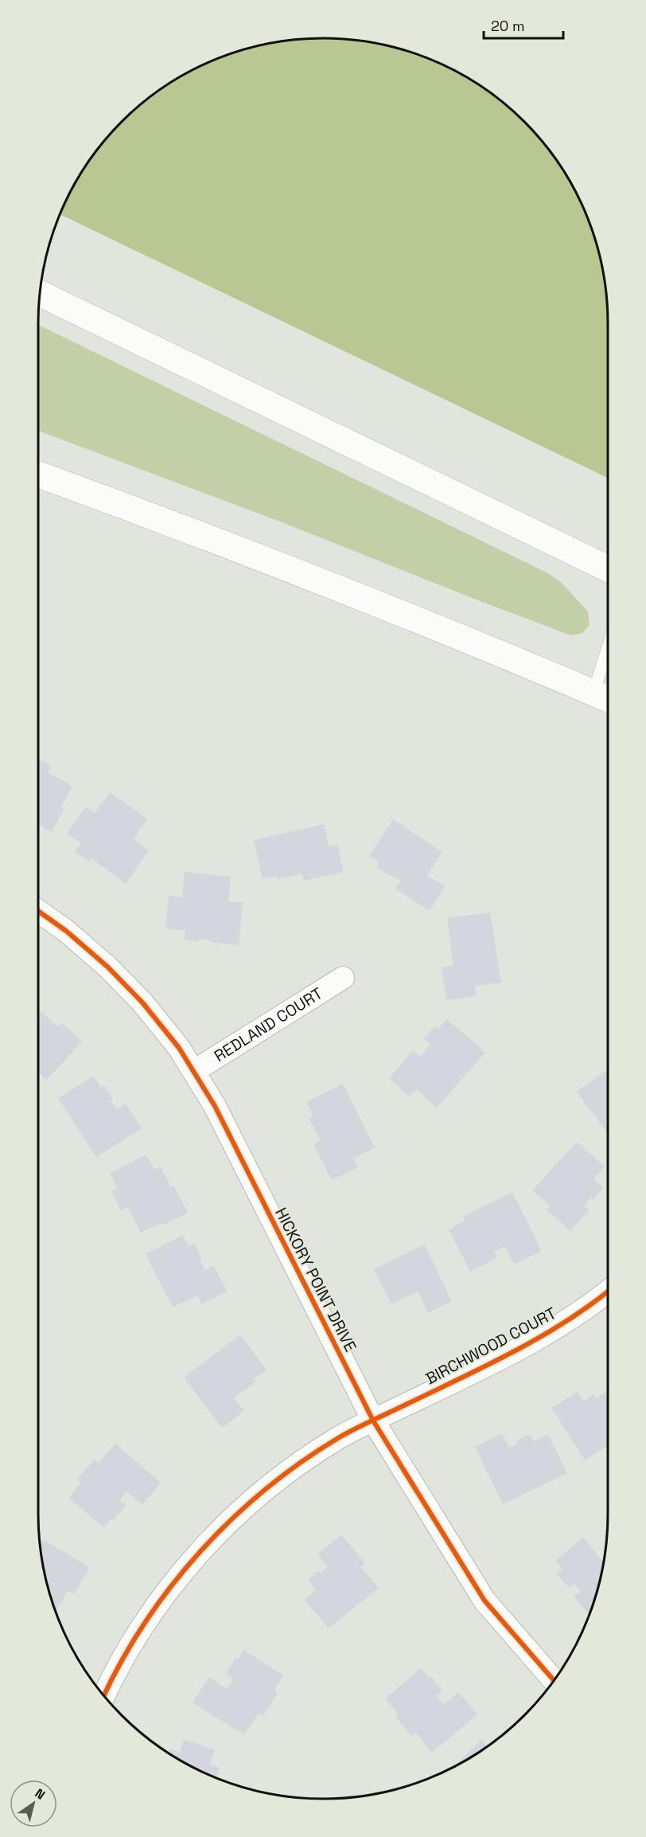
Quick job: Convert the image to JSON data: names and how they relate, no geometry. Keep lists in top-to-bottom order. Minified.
{"streets":{"street":["REDLAND COURT","HICKORY POINT DRIVE","BIRCHWOOD COURT"]},"crossings":[["REDLAND COURT","HICKORY POINT DRIVE"],["HICKORY POINT DRIVE","BIRCHWOOD COURT"]],"scale_bar":"20 m","north":"top right"}
